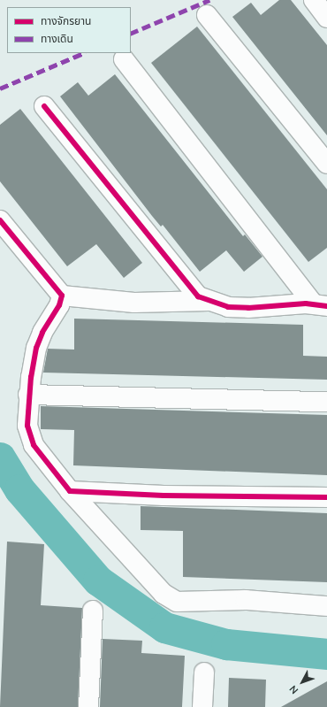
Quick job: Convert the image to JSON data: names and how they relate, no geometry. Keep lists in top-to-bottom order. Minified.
{"legend":["ทางจักรยาน","ทางเดิน"],"north":"bottom left"}
